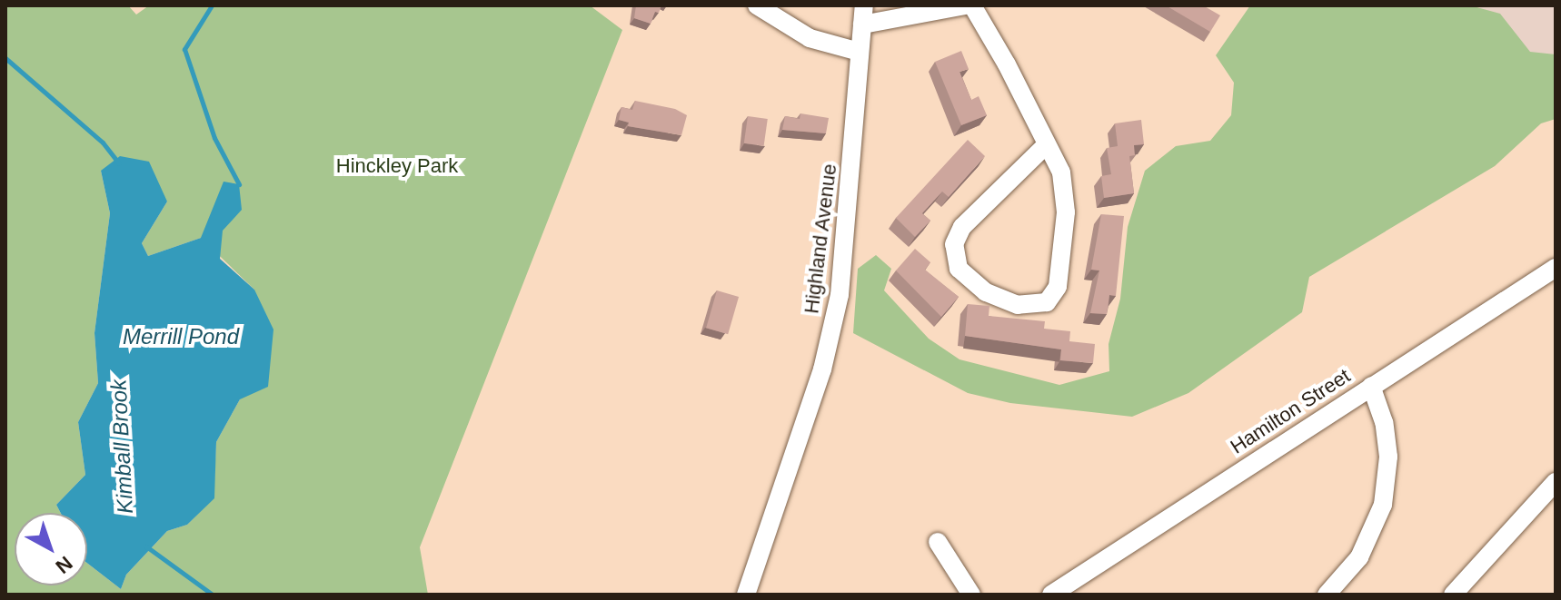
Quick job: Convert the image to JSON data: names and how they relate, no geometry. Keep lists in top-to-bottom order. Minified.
{"streets":{"street":["Highland Avenue","Hamilton Street"]},"water":["Merrill Pond","Kimball Brook"],"parks":["Hinckley Park"],"north":"bottom right"}
